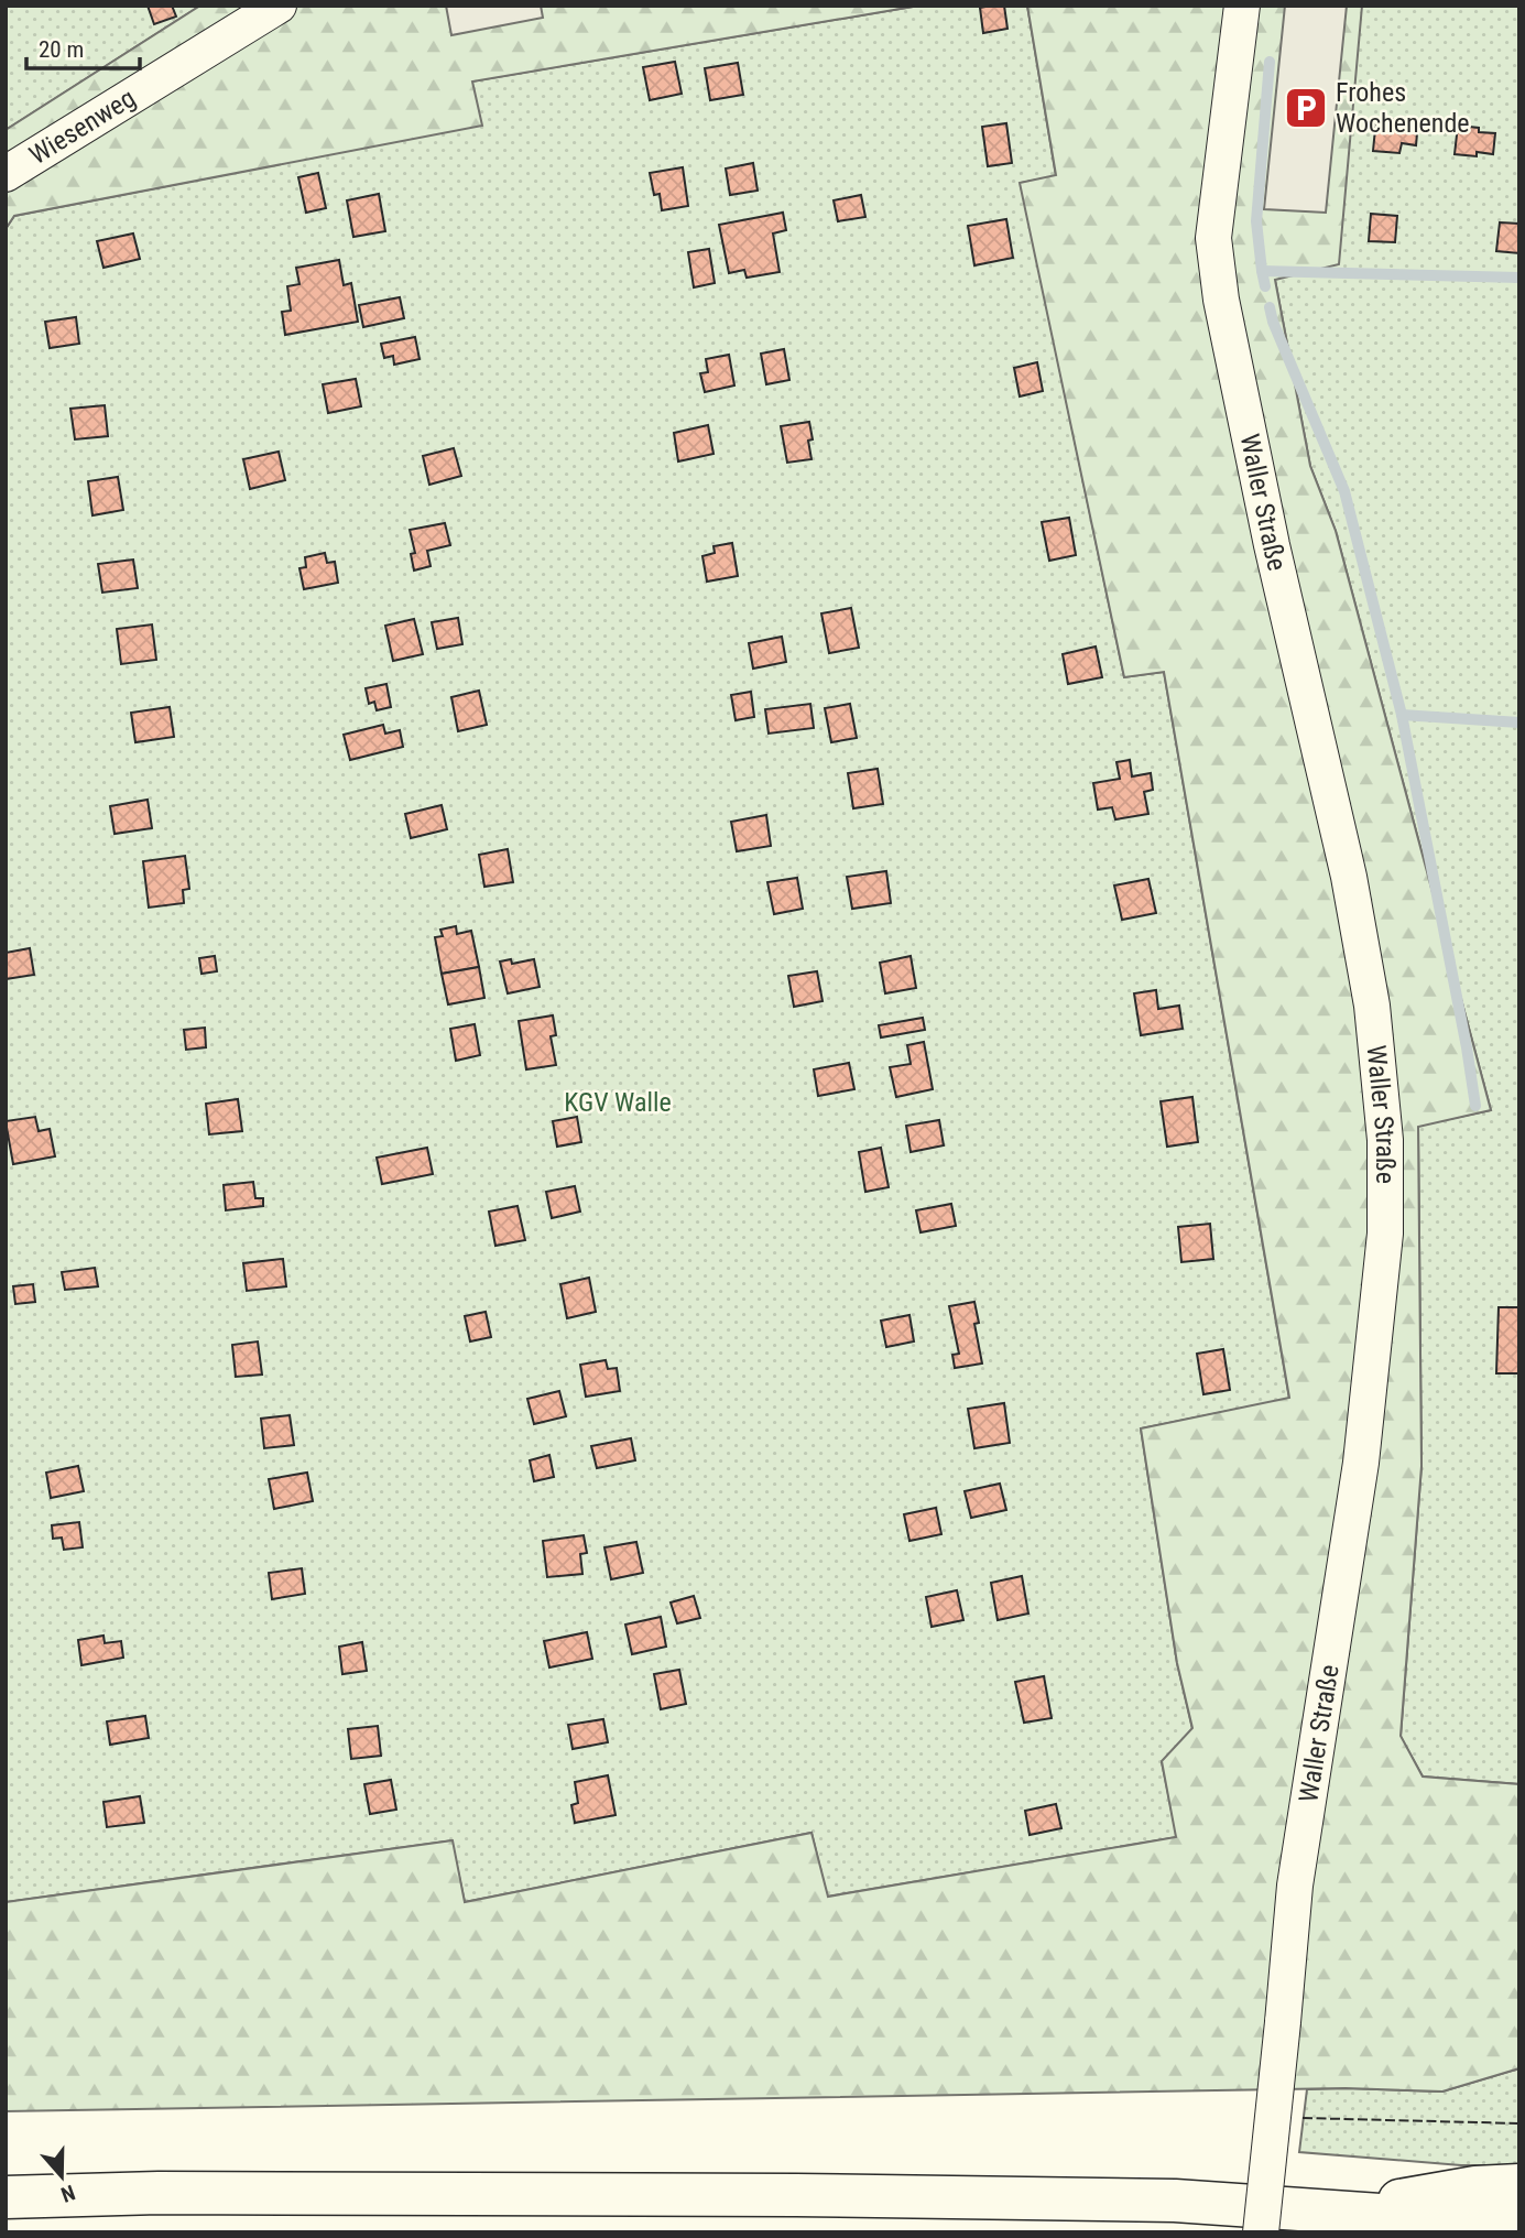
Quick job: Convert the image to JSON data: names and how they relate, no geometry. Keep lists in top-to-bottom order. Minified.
{"streets":{"street":["Wiesenweg","Waller Straße"]},"parks":["KGV Walle"],"places":{"parking":["Frohes Wochenende"]},"scale_bar":"20 m","north":"bottom"}
